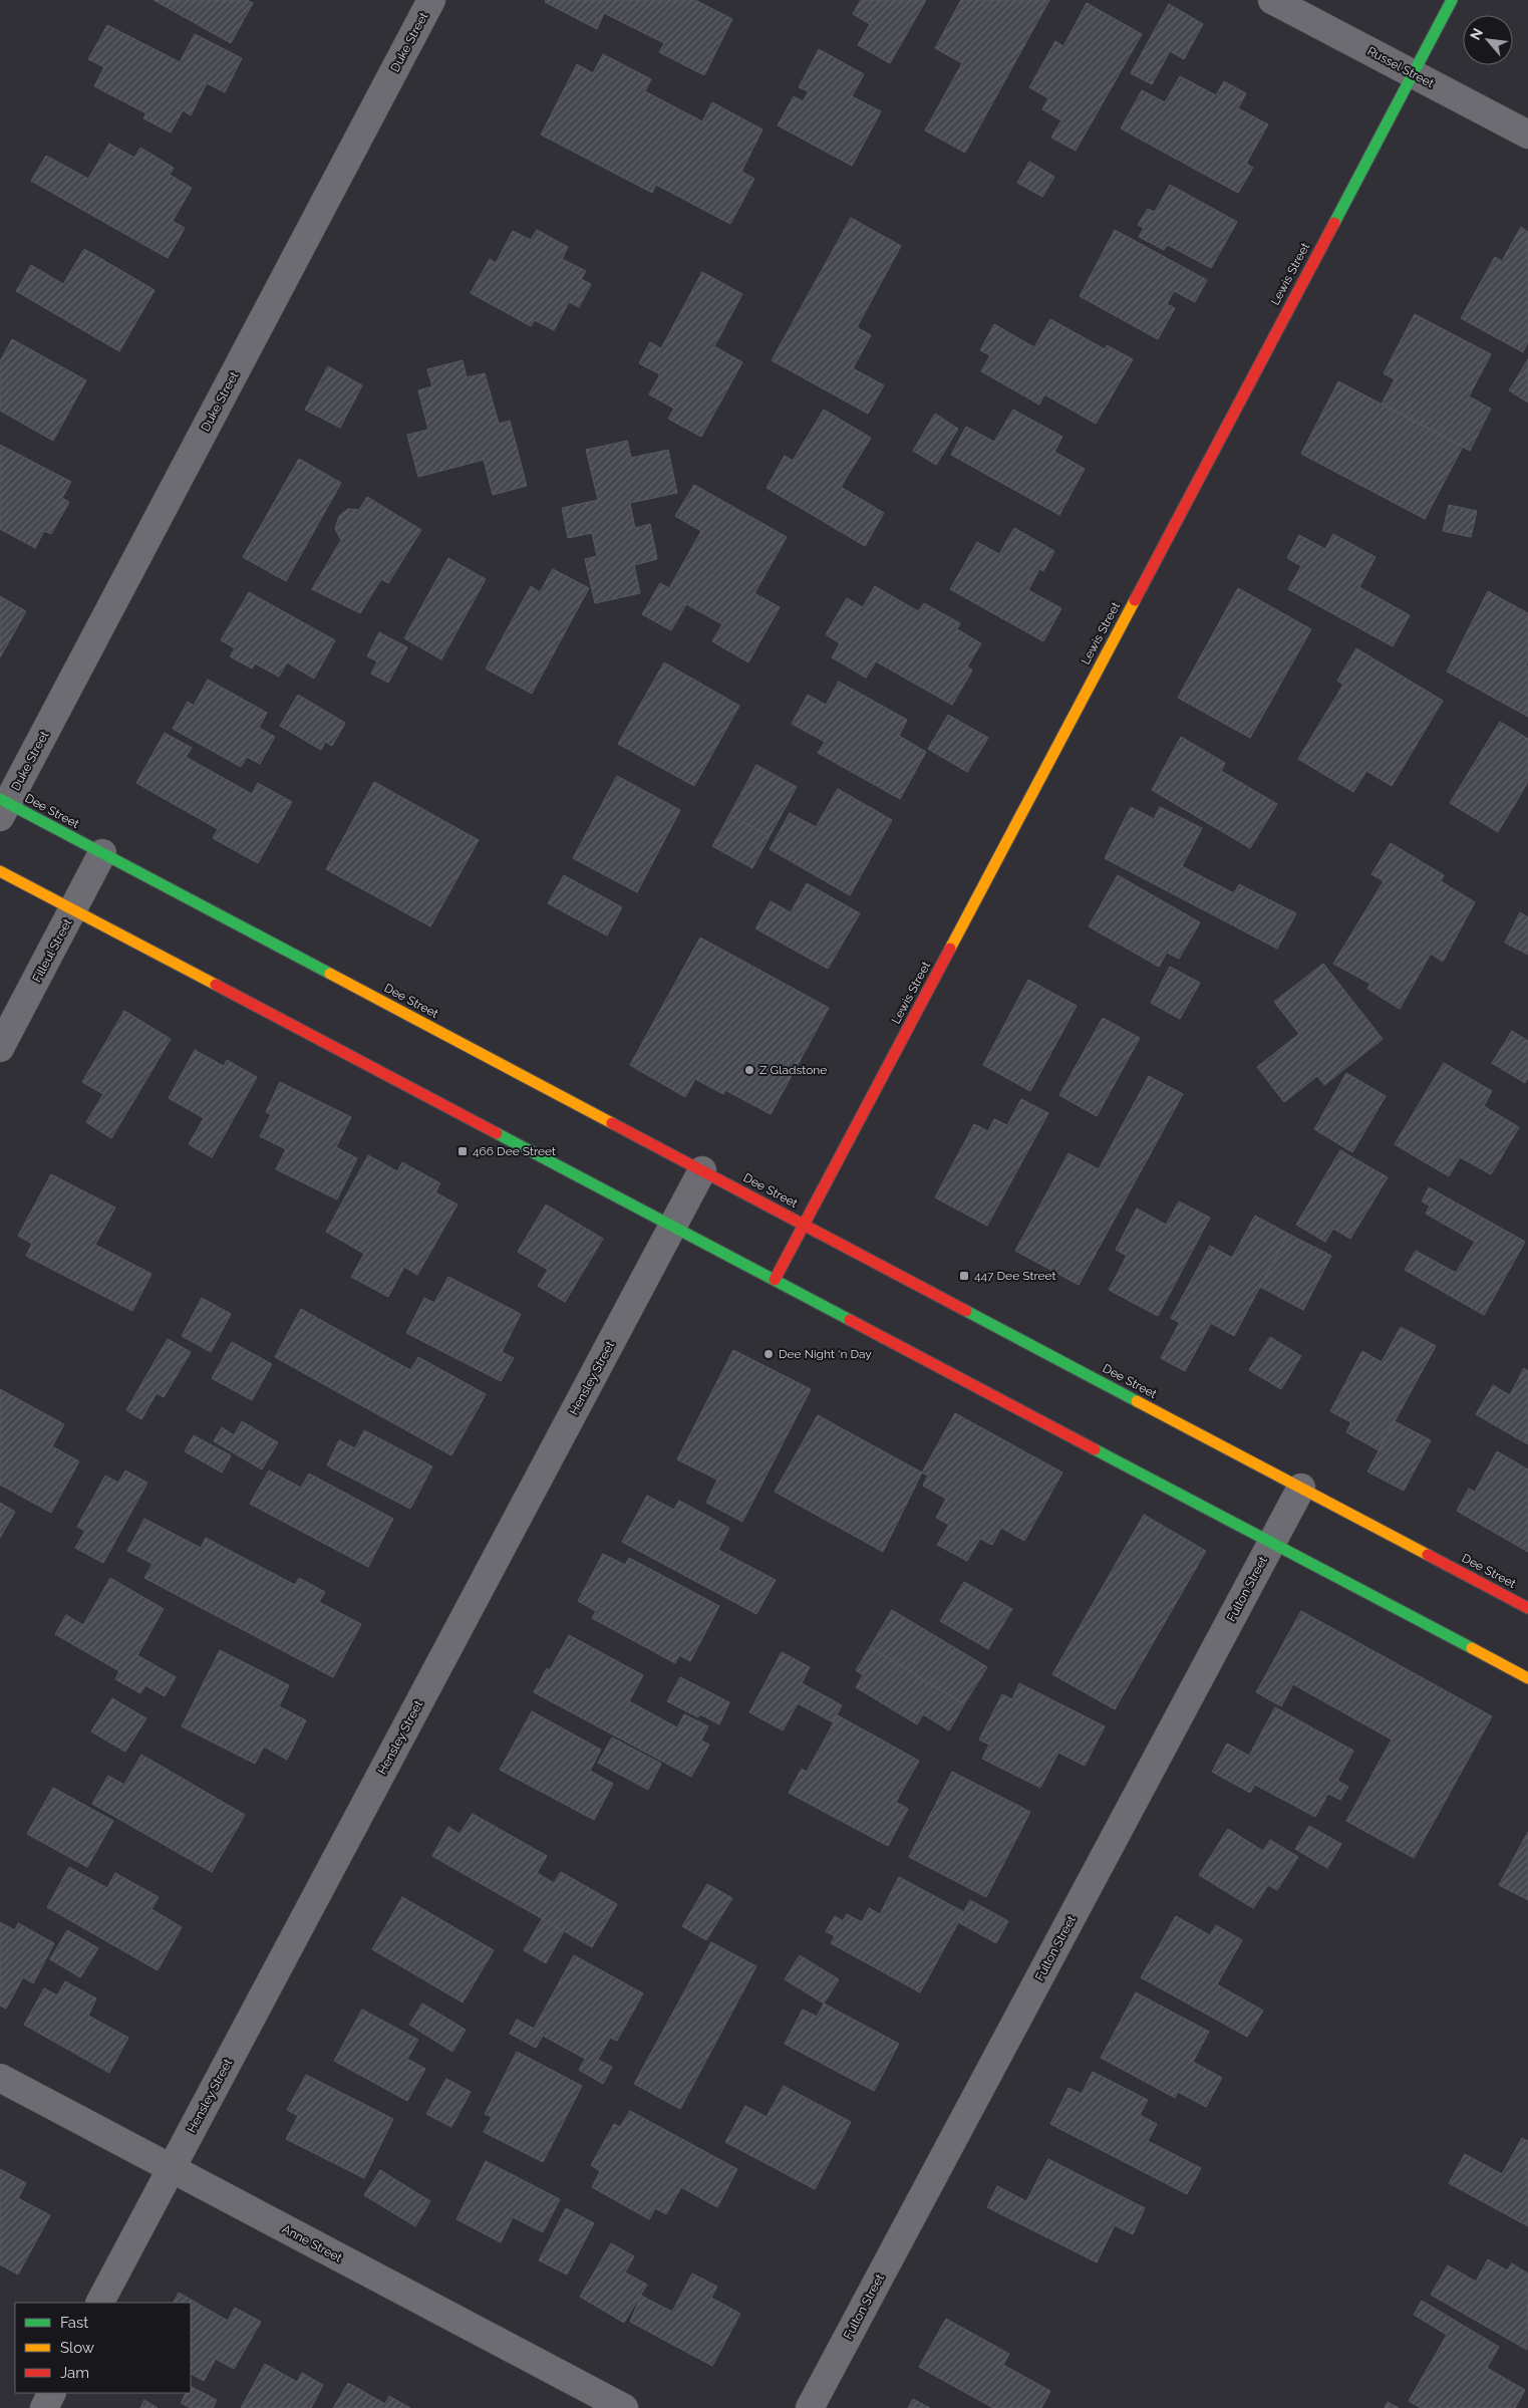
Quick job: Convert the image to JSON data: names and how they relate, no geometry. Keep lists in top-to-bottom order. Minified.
{"streets":{"main road":["Lewis Street","Dee Street"],"street":["Duke Street","Russel Street","Filleul Street","Hensley Street","Fulton Street","Anne Street"]},"crossings":[["Duke Street","Dee Street"],["Russel Street","Lewis Street"],["Lewis Street","Dee Street"],["Dee Street","Filleul Street"],["Dee Street","Hensley Street"],["Dee Street","Fulton Street"],["Hensley Street","Anne Street"]],"places":{"other":["Z Gladstone","Dee Night ‘n Day"],"transit":["466 Dee Street","447 Dee Street"]},"legend":["Fast","Slow","Jam"],"north":"top left"}
